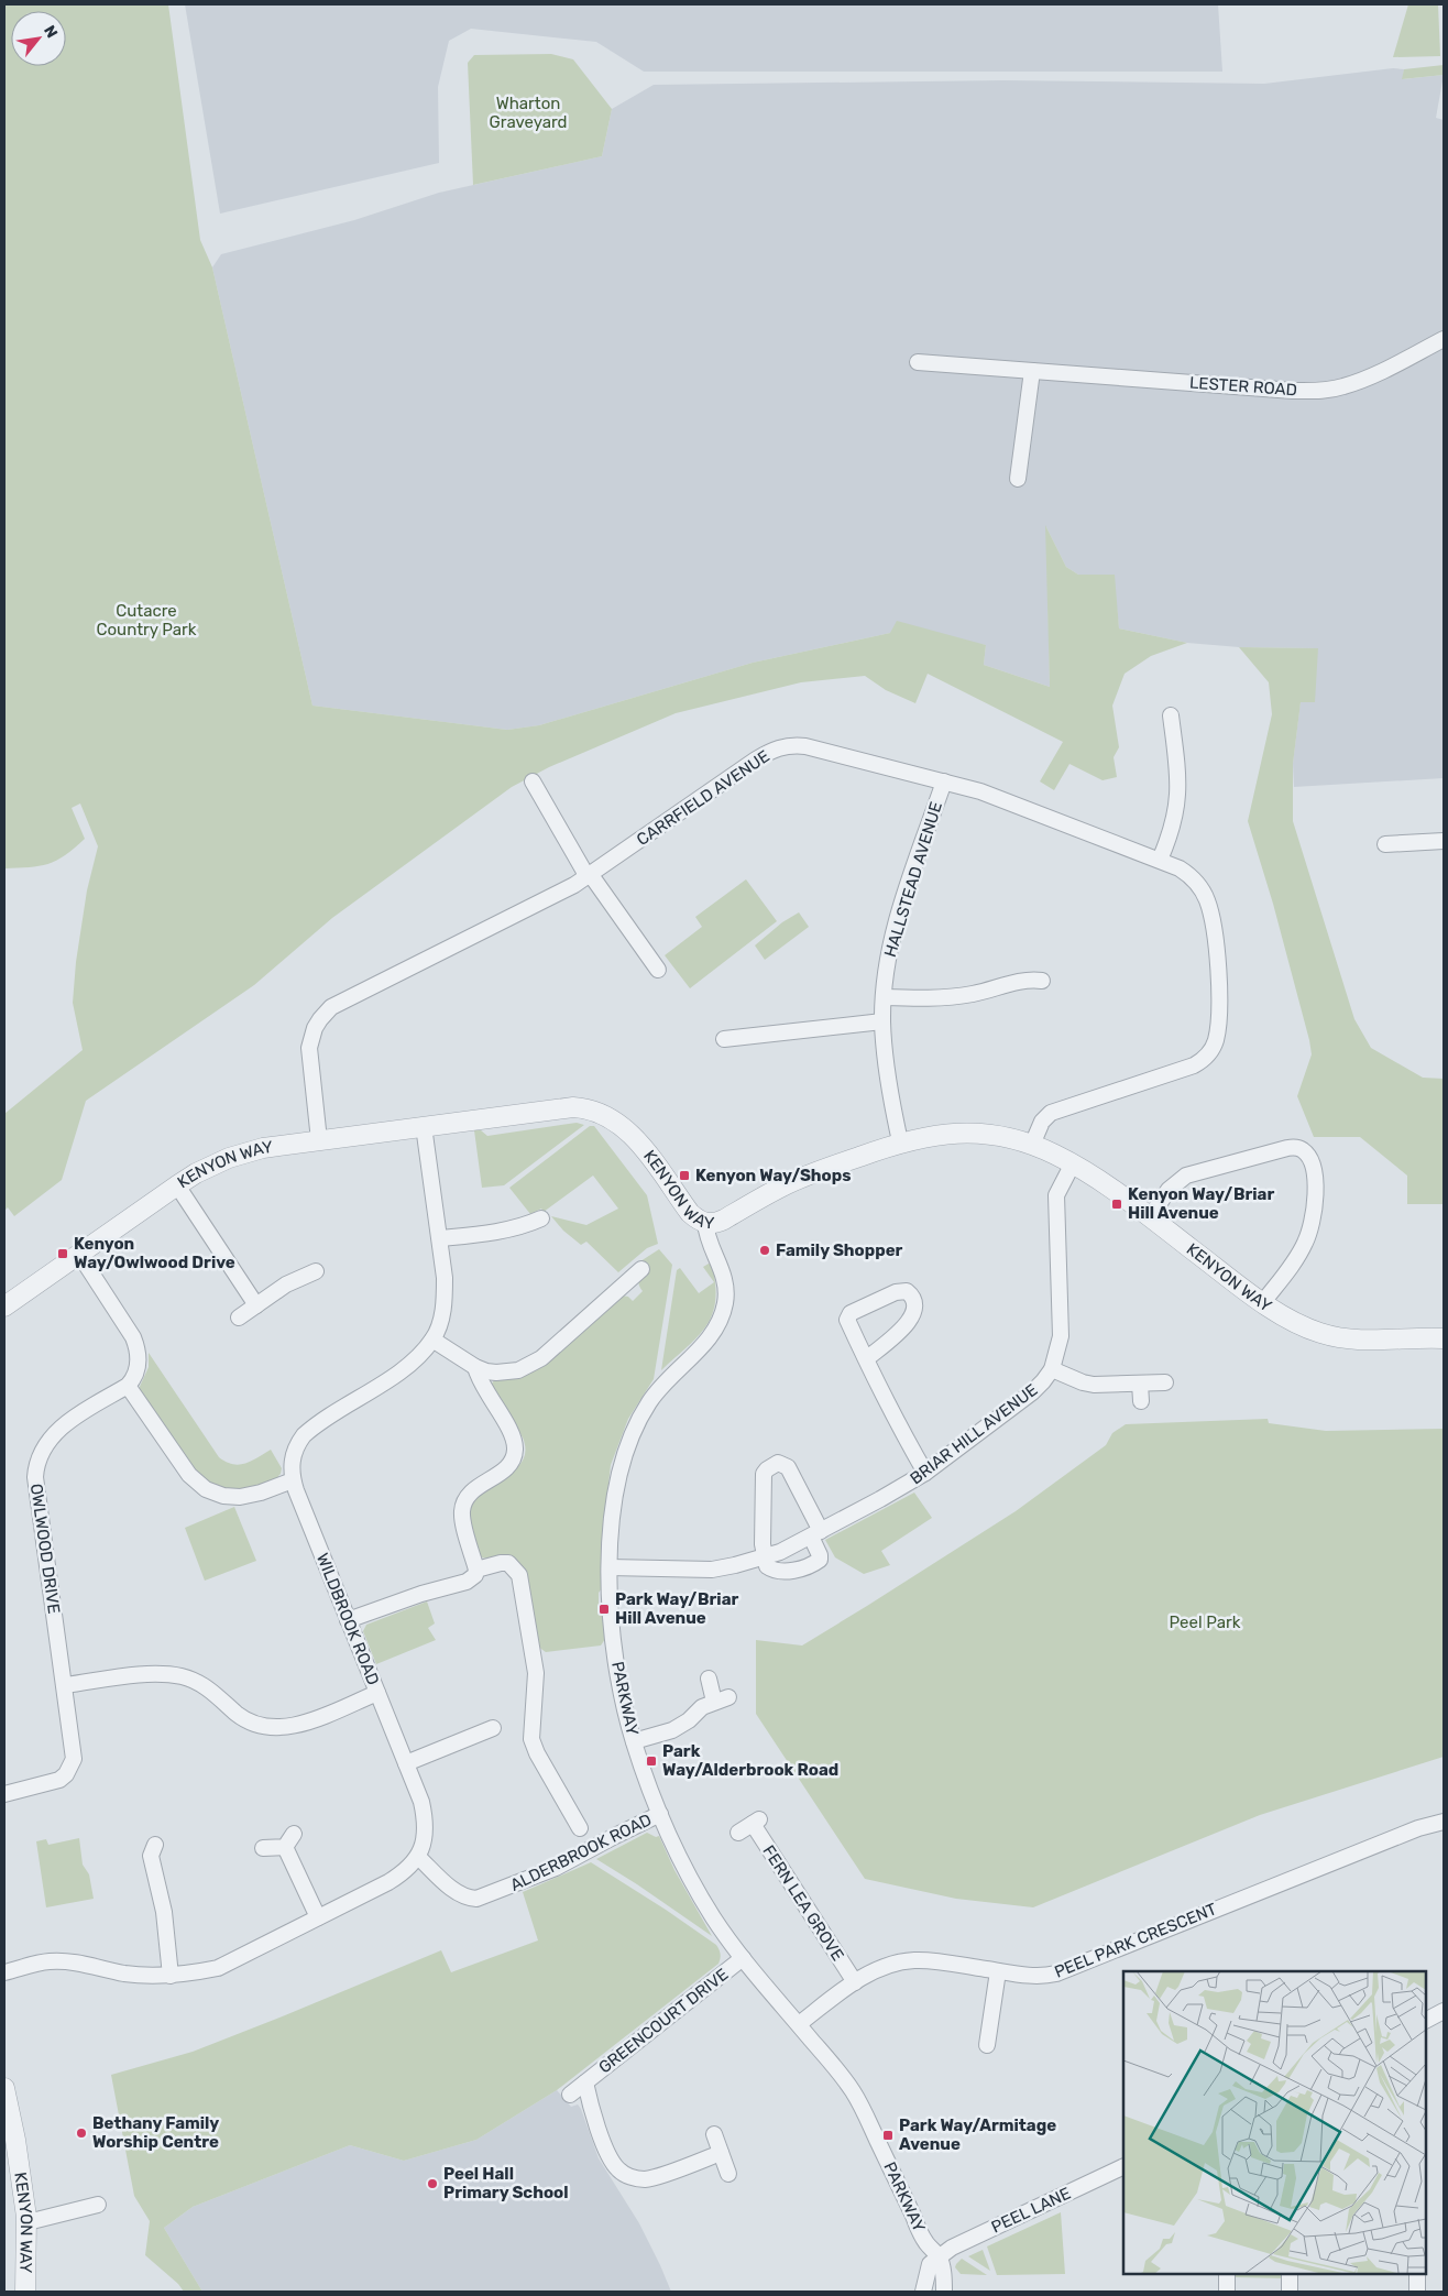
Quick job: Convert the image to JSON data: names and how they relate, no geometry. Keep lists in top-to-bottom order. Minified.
{"streets":{"street":["LESTER ROAD","CARRFIELD AVENUE","HALLSTEAD AVENUE","KENYON WAY","BRIAR HILL AVENUE","OWLWOOD DRIVE","WILDBROOK ROAD","PARKWAY","ALDERBROOK ROAD","FERN LEA GROVE","PEEL PARK CRESCENT","GREENCOURT DRIVE","PEEL LANE"]},"crossings":[["CARRFIELD AVENUE","HALLSTEAD AVENUE"],["CARRFIELD AVENUE","KENYON WAY"],["HALLSTEAD AVENUE","KENYON WAY"],["KENYON WAY","BRIAR HILL AVENUE"],["KENYON WAY","WILDBROOK ROAD"],["KENYON WAY","PARKWAY"],["BRIAR HILL AVENUE","PARKWAY"],["WILDBROOK ROAD","ALDERBROOK ROAD"],["PARKWAY","ALDERBROOK ROAD"],["PARKWAY","PEEL PARK CRESCENT"],["PARKWAY","GREENCOURT DRIVE"],["PARKWAY","PEEL LANE"],["FERN LEA GROVE","PEEL PARK CRESCENT"]],"parks":["Wharton Graveyard","Cutacre Country Park","Peel Park"],"places":{"transit":["Kenyon Way/Shops","Kenyon Way/Briar Hill Avenue","Kenyon Way/Owlwood Drive","Park Way/Briar Hill Avenue","Park Way/Alderbrook Road","Park Way/Armitage Avenue"],"other":["Family Shopper","Bethany Family Worship Centre","Peel Hall Primary School"]},"north":"top right"}
